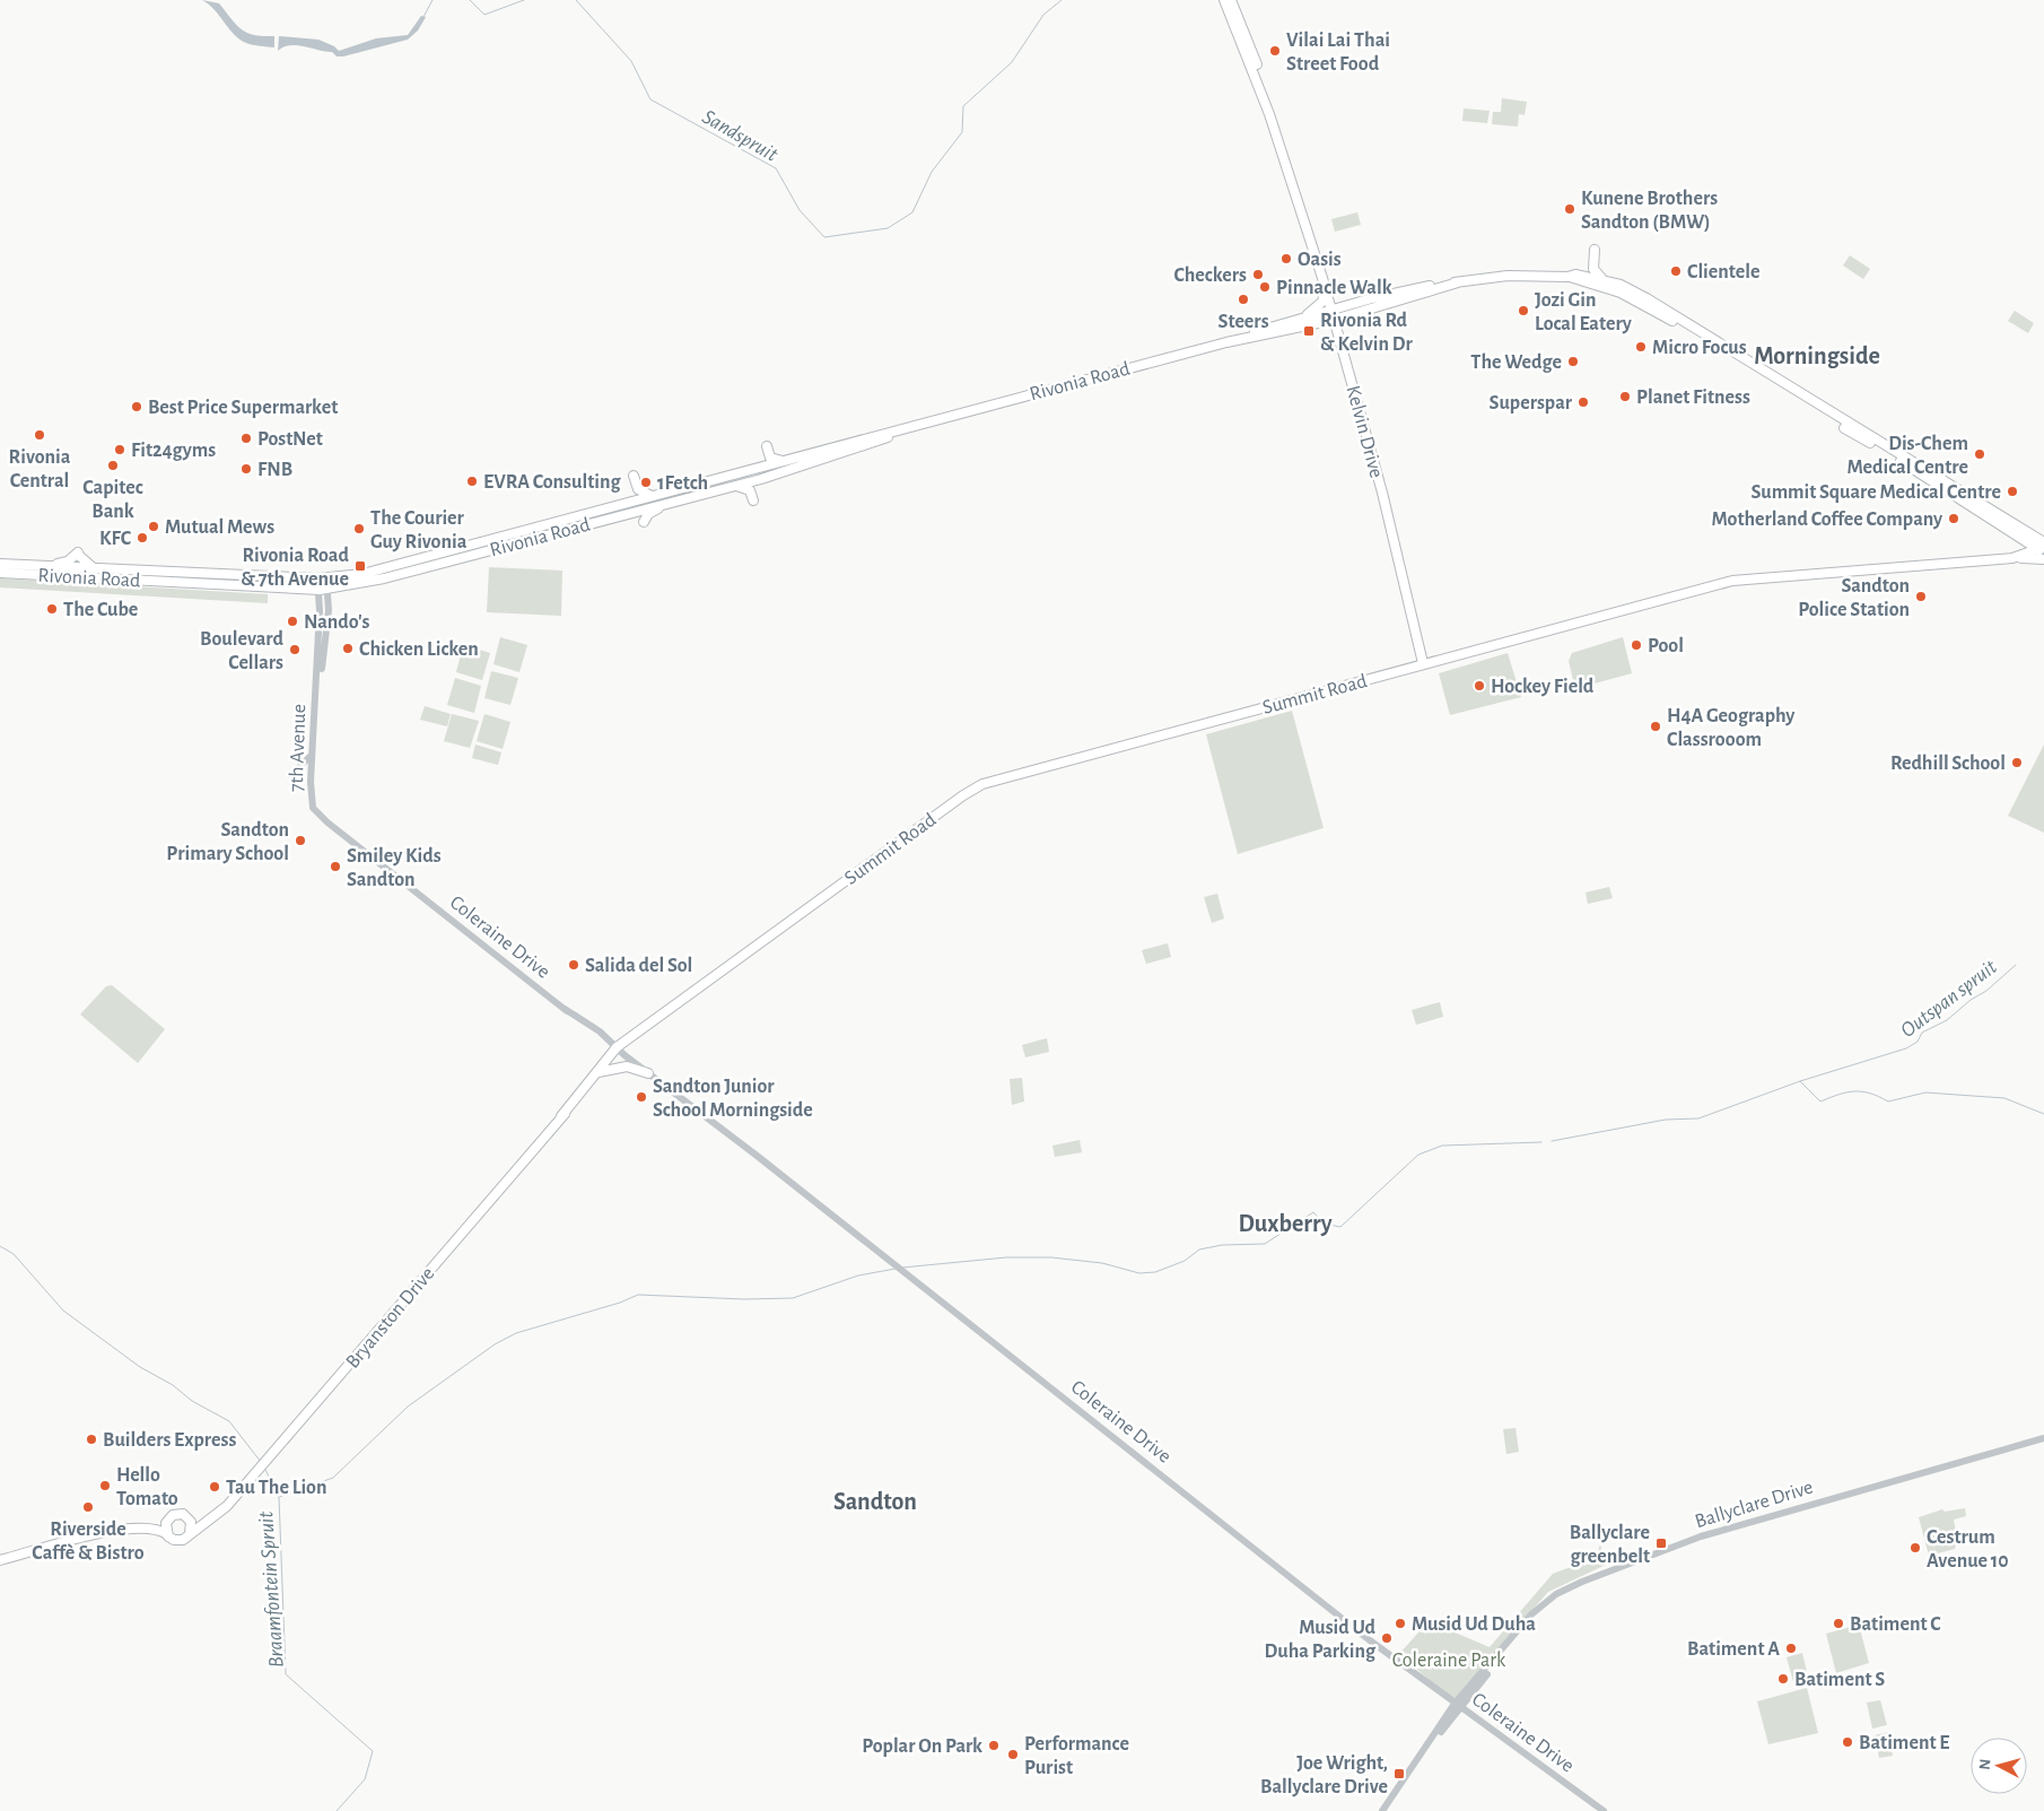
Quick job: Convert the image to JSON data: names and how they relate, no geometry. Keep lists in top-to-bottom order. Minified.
{"streets":{"main road":["Rivonia Road","Kelvin Drive","Summit Road","Bryanston Drive"],"street":["7th Avenue","Coleraine Drive","Ballyclare Drive"]},"crossings":[["Rivonia Road","Kelvin Drive"],["Rivonia Road","Summit Road"],["Rivonia Road","7th Avenue"],["Kelvin Drive","Summit Road"],["Summit Road","Coleraine Drive"],["Summit Road","Bryanston Drive"],["7th Avenue","Coleraine Drive"],["Coleraine Drive","Bryanston Drive"],["Coleraine Drive","Ballyclare Drive"]],"districts":["Morningside","Duxberry","Sandton"],"water":["Sandspruit","Outspan spruit","Braamfontein Spruit"],"parks":["Coleraine Park"],"places":{"other":["Vilai Lai Thai Street Food","Kunene Brothers Sandton (BMW)","Oasis","Clientele","Checkers","Pinnacle Walk","Steers","Jozi Gin Local Eatery","Micro Focus","The Wedge","Planet Fitness","Superspar","Best Price Supermarket","Rivonia Central","PostNet","Fit24gyms","Dis-Chem Medical Centre","Capitec Bank","FNB","EVRA Consulting","1Fetch","Summit Square Medical Centre","Motherland Coffee Company","Mutual Mews","The Courier Guy Rivonia","KFC","Sandton Police Station","The Cube","Nando's","Pool","Chicken Licken","Boulevard Cellars","Hockey Field","H4A Geography Classrooom","Redhill School","Sandton Primary School","Smiley Kids Sandton","Salida del Sol","Sandton Junior School Morningside","Builders Express","Hello Tomato","Tau The Lion","Riverside Caffè & Bistro","Cestrum Avenue 10","Musid Ud Duha","Batiment C","Musid Ud Duha Parking","Batiment A","Batiment S","Batiment E","Poplar On Park","Performance Purist"],"transit":["Rivonia Rd & Kelvin Dr","Rivonia Road & 7th Avenue","Ballyclare greenbelt","Joe Wright, Ballyclare Drive"]},"north":"left"}
